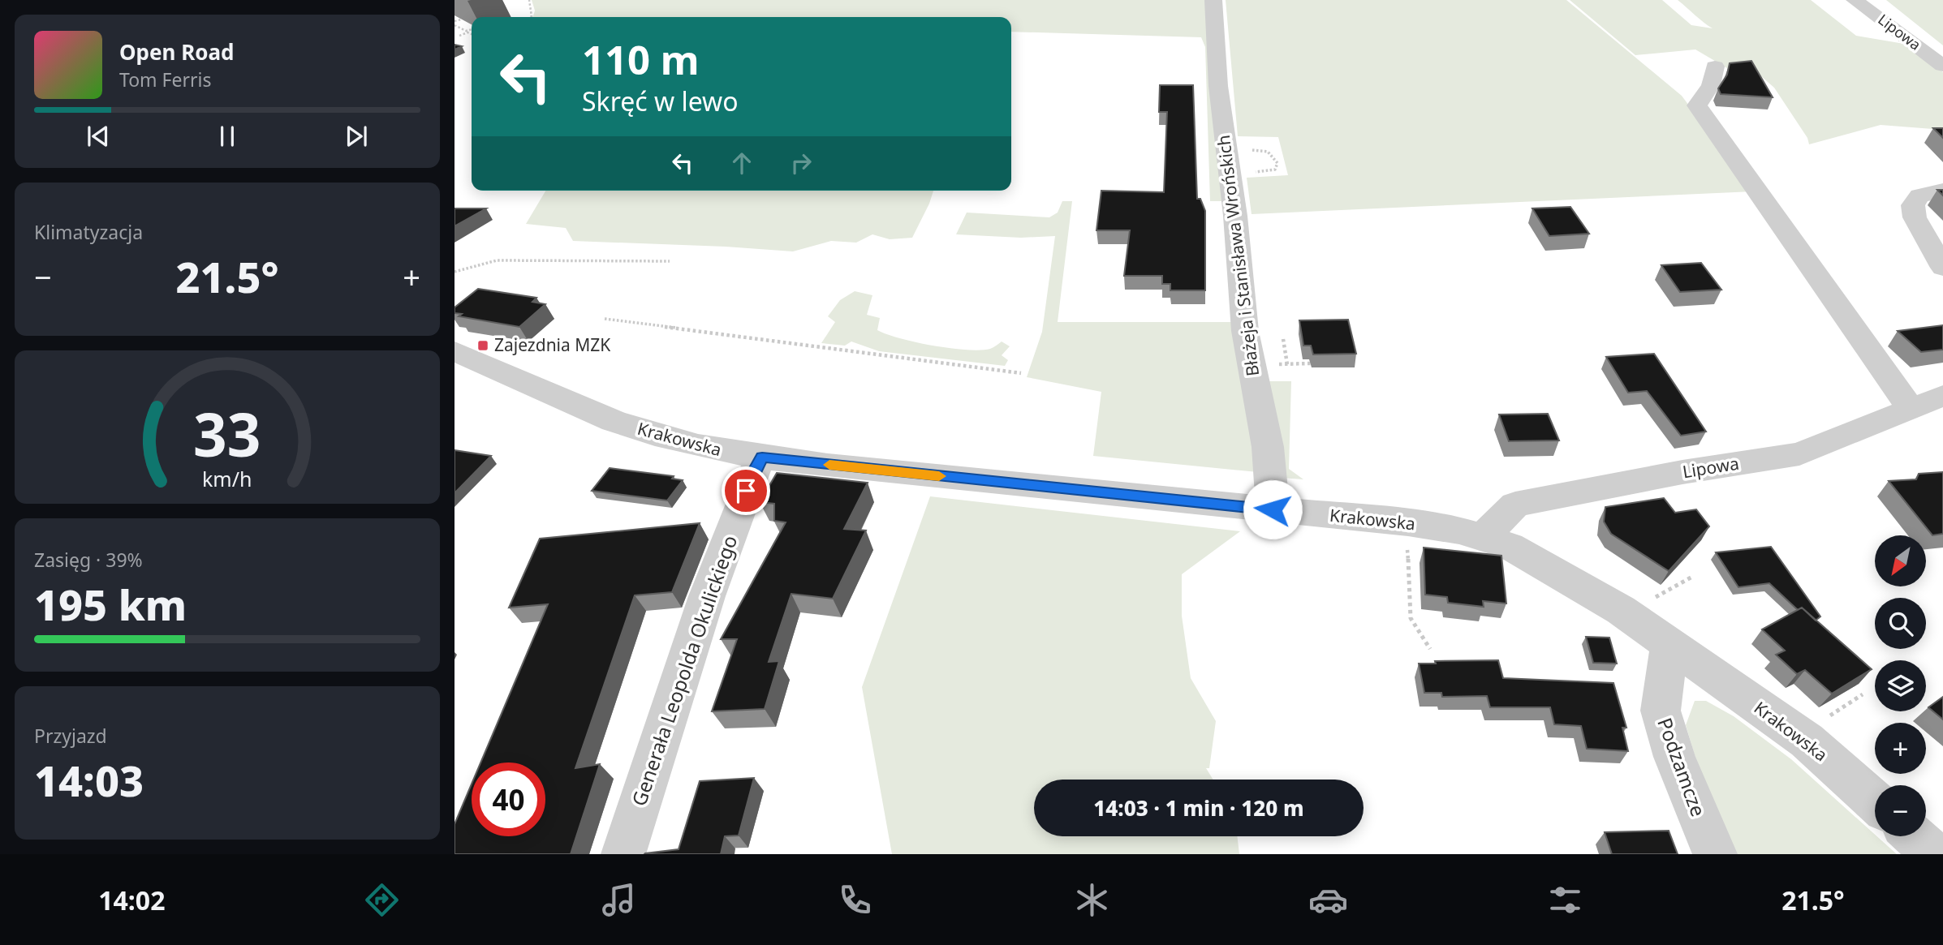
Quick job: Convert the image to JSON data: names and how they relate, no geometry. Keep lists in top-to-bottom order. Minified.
{"streets":{"street":["Lipowa","Błażeja i Stanisława Wrońskich","Krakowska","Generała Leopolda Okulickiego","Podzamcze"]},"crossings":[["Lipowa","Krakowska"],["Błażeja i Stanisława Wrońskich","Krakowska"],["Krakowska","Generała Leopolda Okulickiego"],["Krakowska","Podzamcze"]],"places":{"transit":["Zajezdnia MZK"]},"north":"bottom left","page":{"turn":["110 m","Skręć w lewo"],"song":["Open Road","Tom Ferris"],"tile":["Klimatyzacja",["Zasięg · 39%","195 km"],["Przyjazd","14:03"]],"heat":["−","21.5°","+"],"map_buttons":["+","−"],"limit":"40","trip":"14:03 · 1 min · 120 m","tabs":["14:02","21.5°"],"gauge":["33","km/h"]}}
